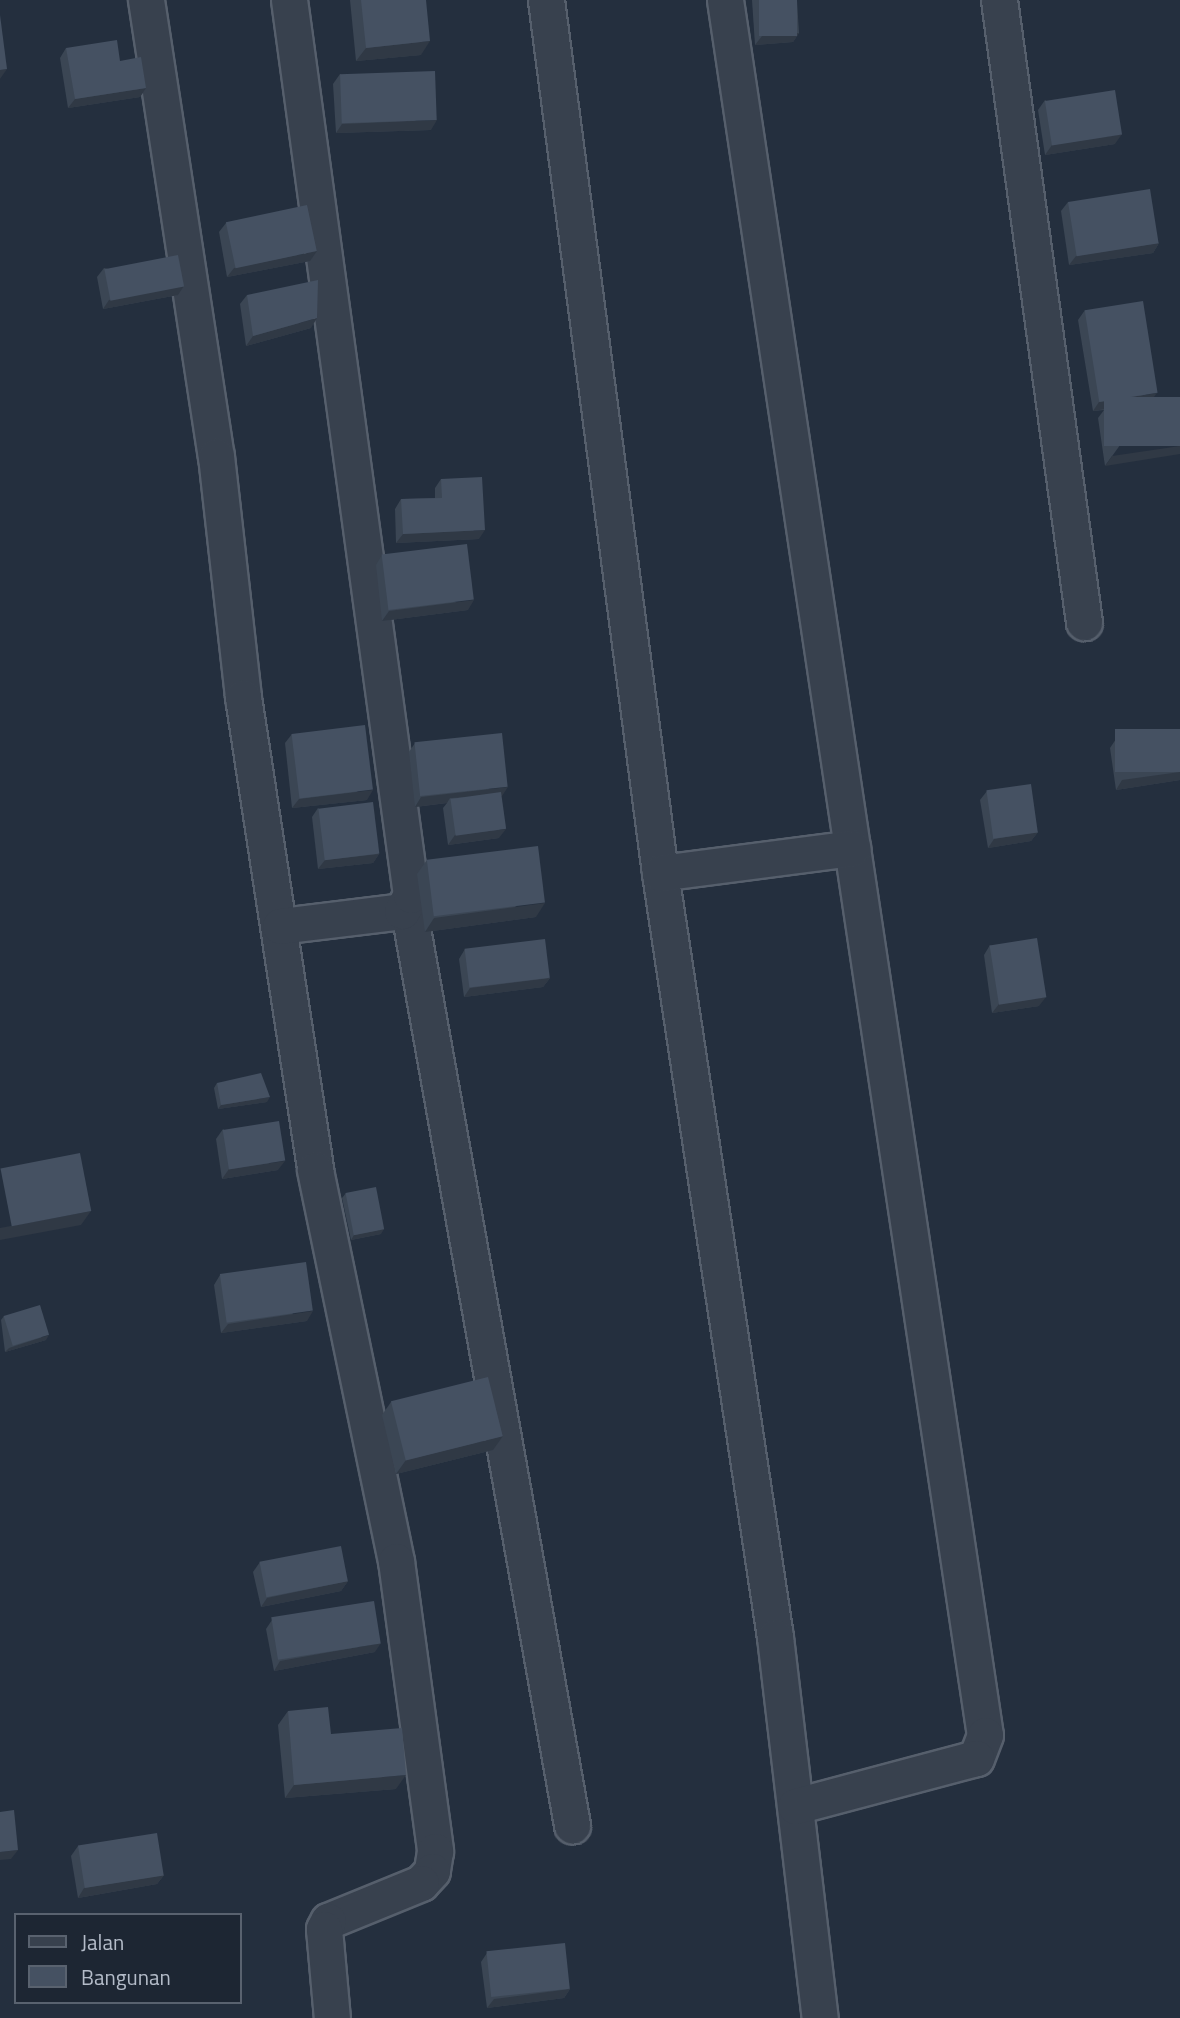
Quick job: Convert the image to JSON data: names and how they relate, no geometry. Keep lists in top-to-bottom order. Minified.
{"legend":["Jalan","Bangunan"]}
